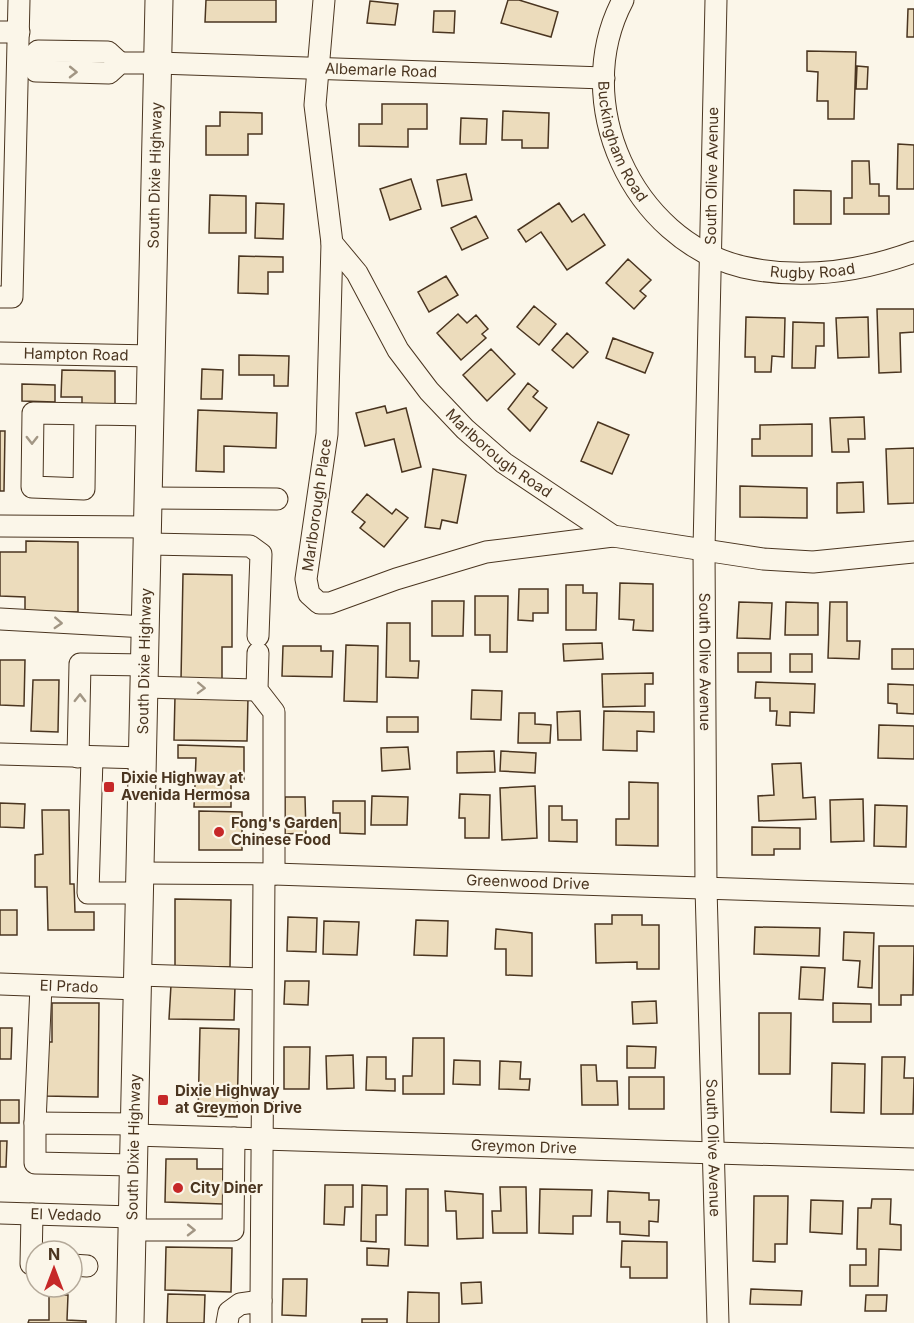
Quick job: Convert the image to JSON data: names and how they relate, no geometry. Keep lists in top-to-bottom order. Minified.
{"streets":{"main road":["South Dixie Highway"],"street":["Albemarle Road","Buckingham Road","South Olive Avenue","Rugby Road","Hampton Road","Marlborough Road","Marlborough Place","Greenwood Drive","El Prado","Greymon Drive","El Vedado"]},"crossings":[["Albemarle Road","Buckingham Road"],["Albemarle Road","South Dixie Highway"],["Buckingham Road","South Olive Avenue"],["Buckingham Road","Rugby Road"],["South Dixie Highway","Hampton Road"],["South Dixie Highway","Greenwood Drive"],["South Dixie Highway","El Prado"],["South Dixie Highway","Greymon Drive"],["South Dixie Highway","El Vedado"],["South Olive Avenue","Rugby Road"],["South Olive Avenue","Marlborough Road"],["South Olive Avenue","Greenwood Drive"],["South Olive Avenue","Greymon Drive"],["Marlborough Road","Marlborough Place"],["Greymon Drive","El Vedado"]],"places":{"transit":["Dixie Highway at Avenida Hermosa","Dixie Highway at Greymon Drive"],"other":["Fong's Garden Chinese Food","City Diner"]},"north":"top"}
